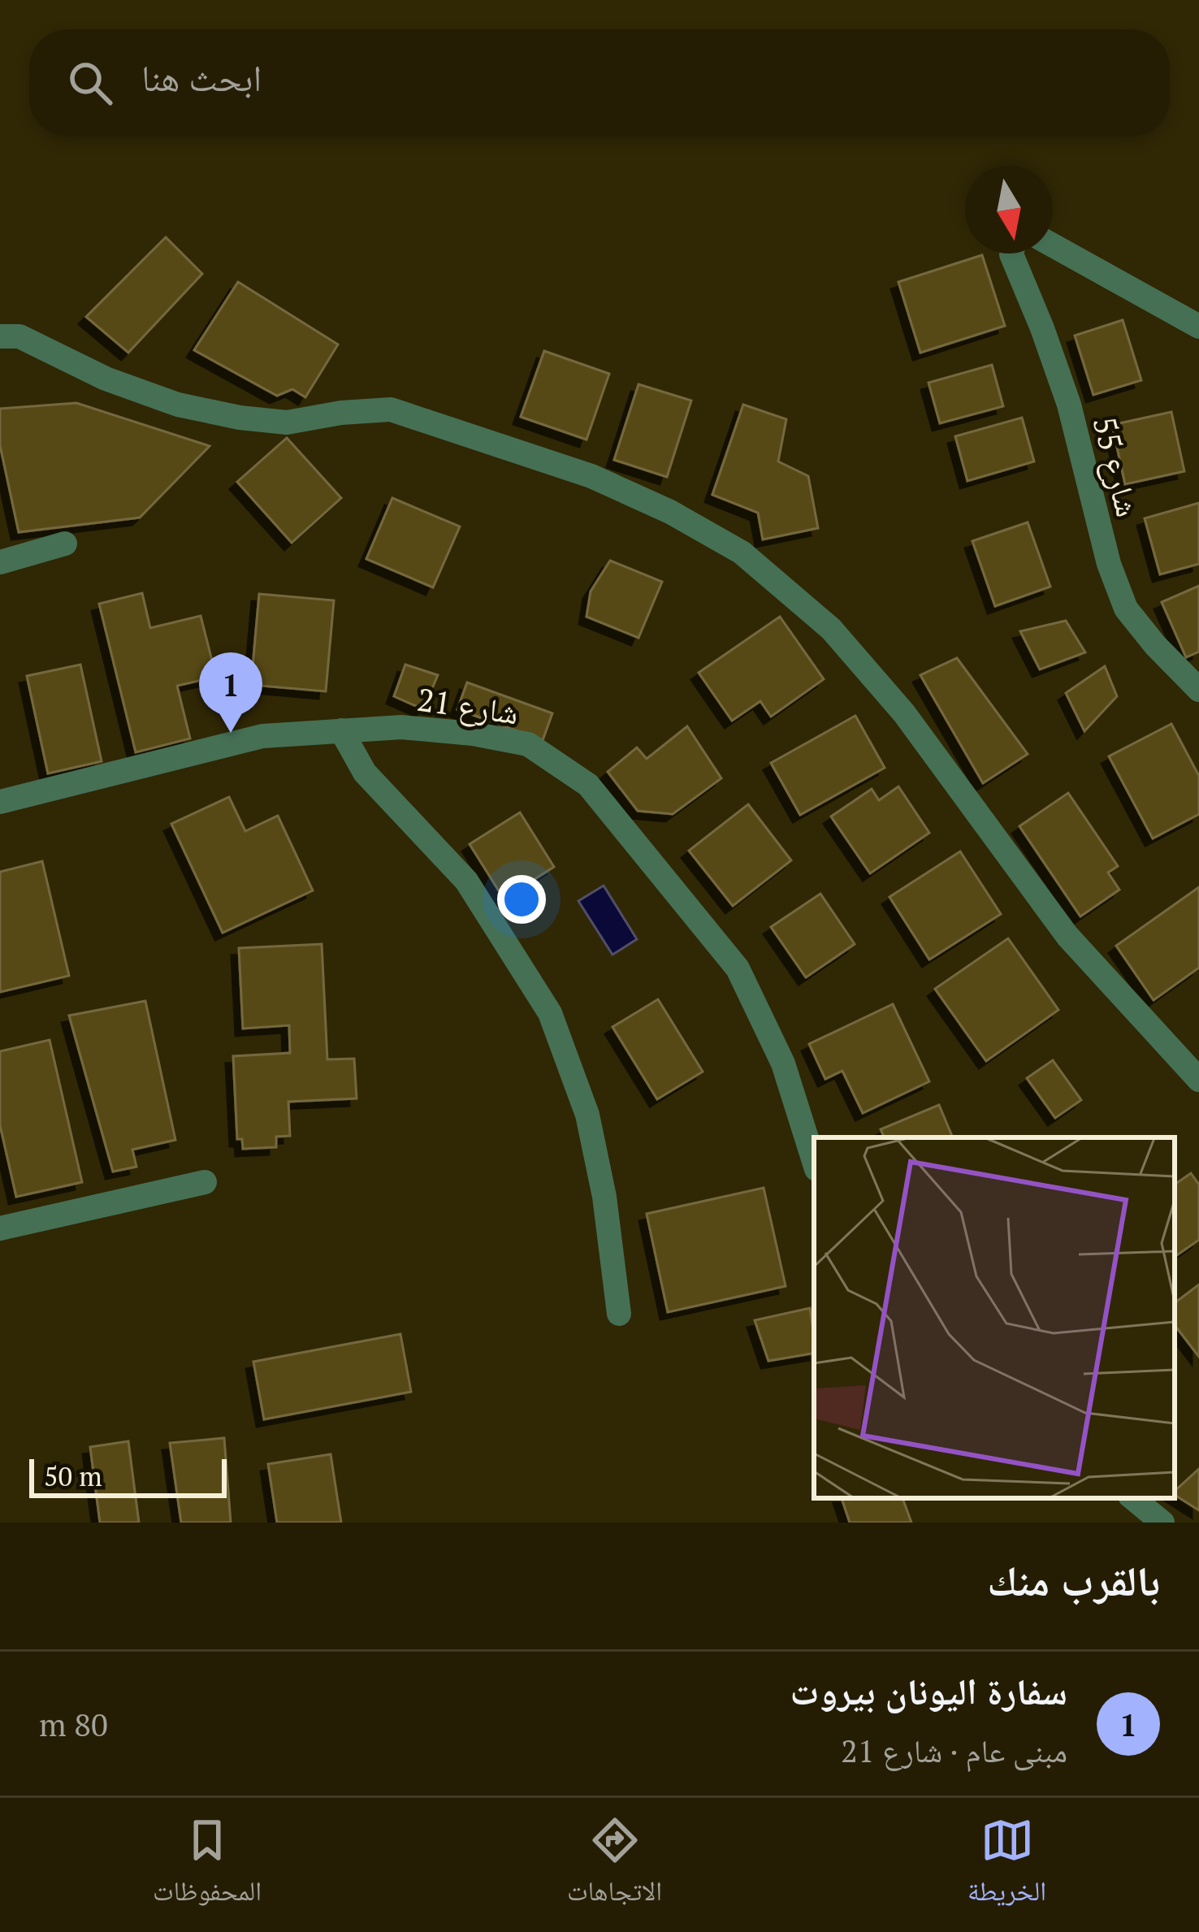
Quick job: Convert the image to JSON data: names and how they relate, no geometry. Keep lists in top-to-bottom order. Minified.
{"streets":{"street":["شارع 55","شارع 21"]},"scale_bar":"50 m","north":"bottom","page":{"search":"ابحث هنا","pins":"1","scale":"50 m","heading":"بالقرب منك","list":[{"mark":"1","name":"سفارة اليونان بيروت","note":"مبنى عام · شارع 21","value":"80 m"}],"nav":["الخريطة","الاتجاهات","المحفوظات"]}}
